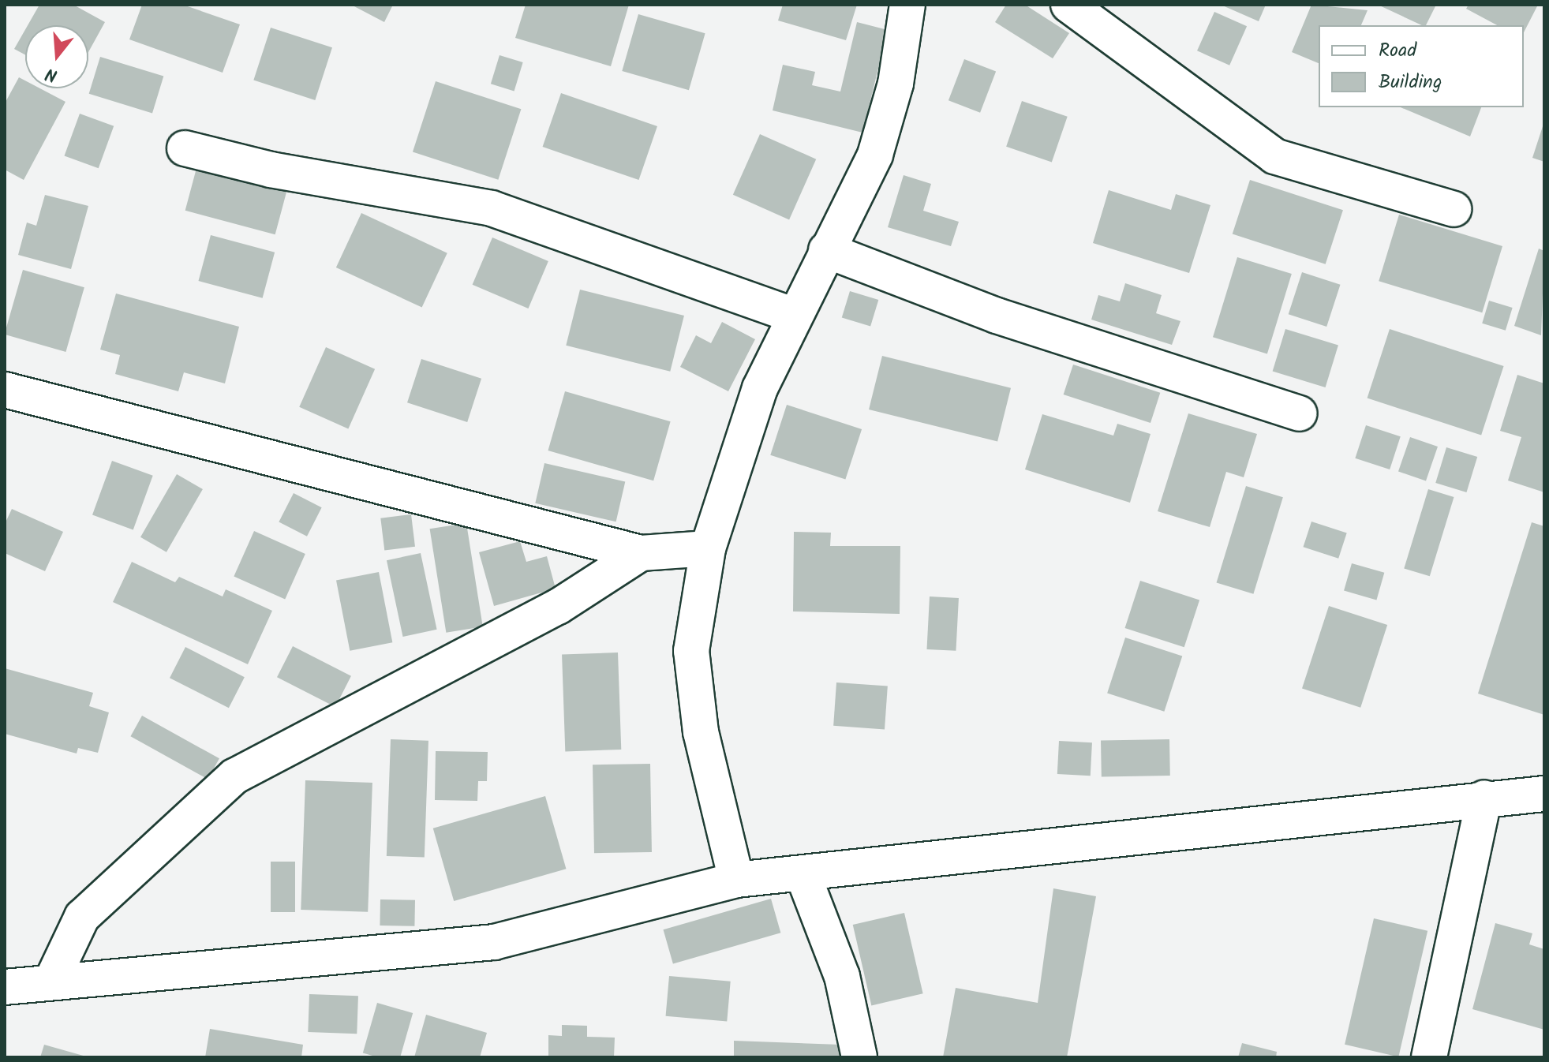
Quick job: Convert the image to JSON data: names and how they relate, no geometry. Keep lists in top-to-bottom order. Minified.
{"legend":["Road","Building"],"north":"bottom"}
